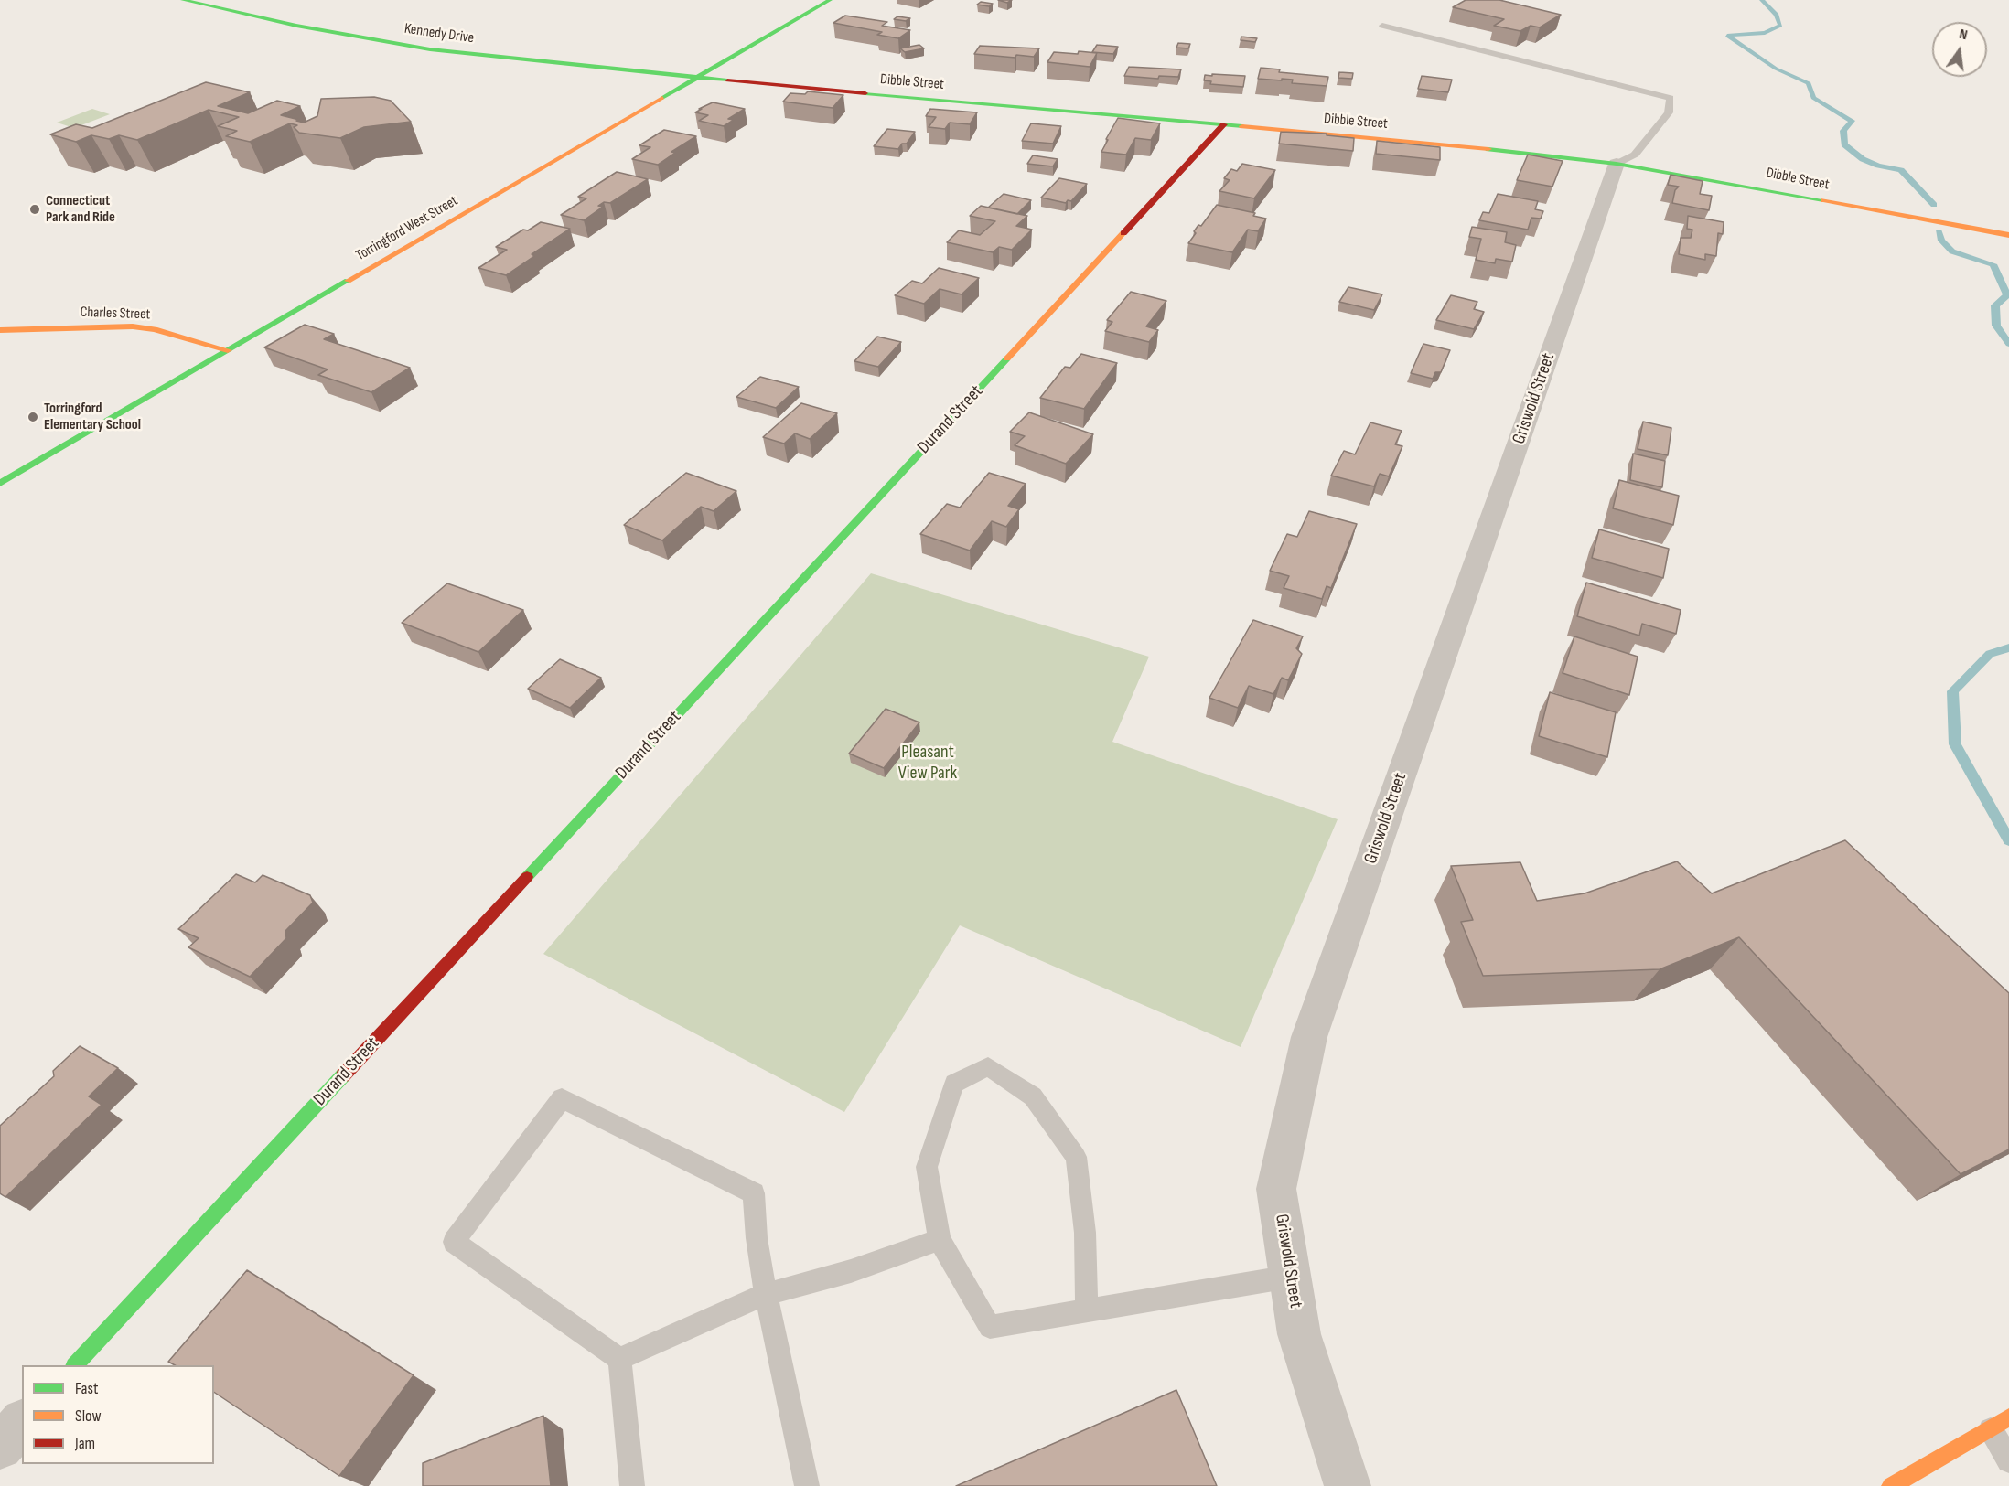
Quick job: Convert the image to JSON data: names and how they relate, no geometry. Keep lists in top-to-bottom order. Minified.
{"streets":{"main road":["Kennedy Drive","Dibble Street","Torringford West Street","Charles Street","Durand Street"],"street":["Griswold Street"]},"crossings":[["Kennedy Drive","Dibble Street"],["Kennedy Drive","Torringford West Street"],["Dibble Street","Torringford West Street"],["Dibble Street","Griswold Street"],["Dibble Street","Durand Street"],["Torringford West Street","Charles Street"]],"parks":["Pleasant View Park"],"places":["Connecticut Park and Ride","Torringford Elementary School"],"legend":["Fast","Slow","Jam"],"north":"top"}
